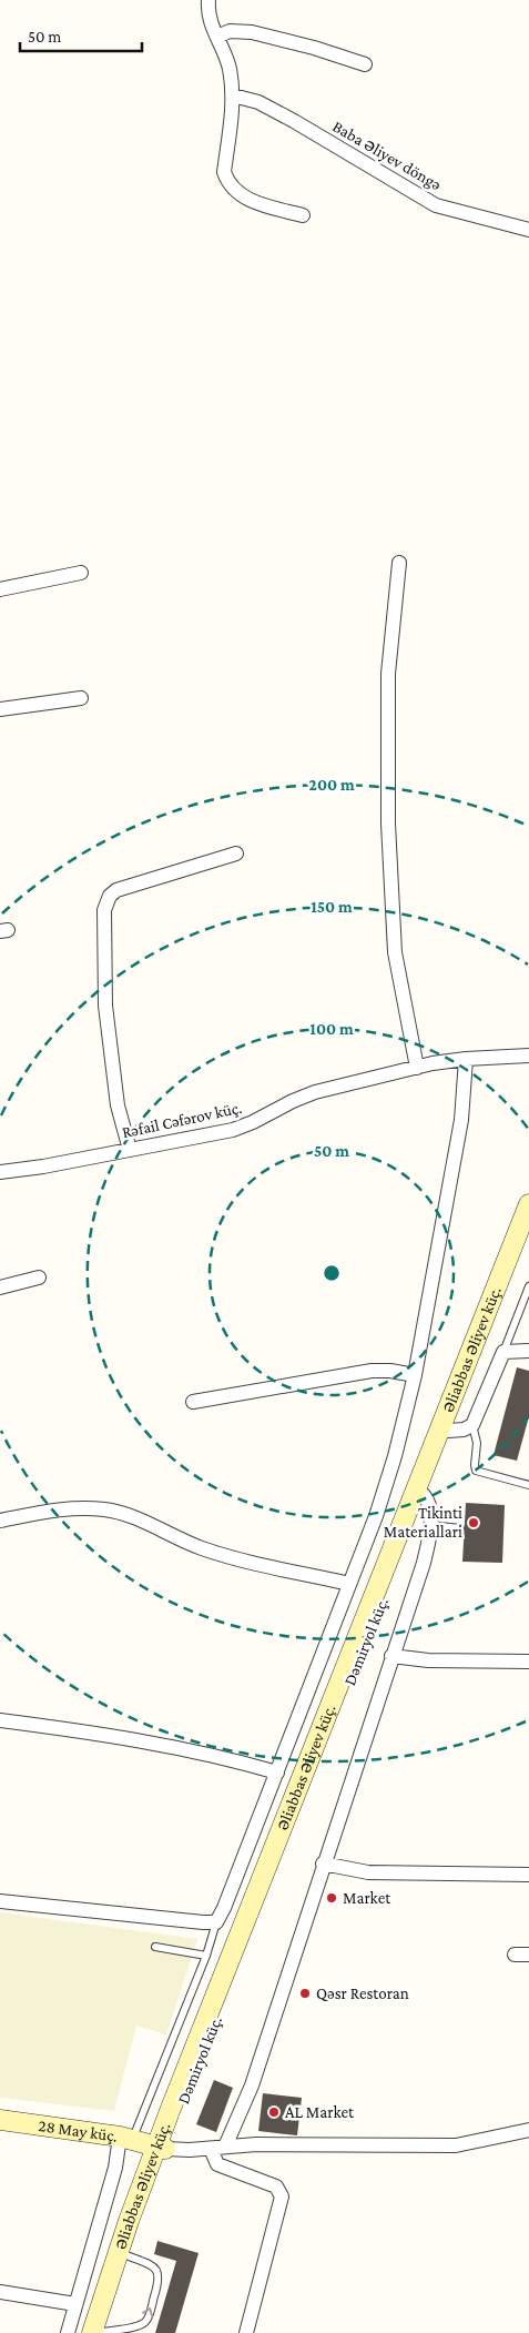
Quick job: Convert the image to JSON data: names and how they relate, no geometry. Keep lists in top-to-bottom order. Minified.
{"streets":{"main road":["Əliabbas Əliyev küç.","Dəmiryol küç.","28 May küç."],"street":["Baba Əliyev döngə","Rəfail Cəfərov küç."]},"crossings":[["Əliabbas Əliyev küç.","Dəmiryol küç."],["Əliabbas Əliyev küç.","28 May küç."],["Dəmiryol küç.","28 May küç."]],"places":["Tikinti Materiallari","Market","Qəsr Restoran","AL Market"],"scale_bar":"50 m","rings":["200 m","150 m","100 m","50 m"]}
